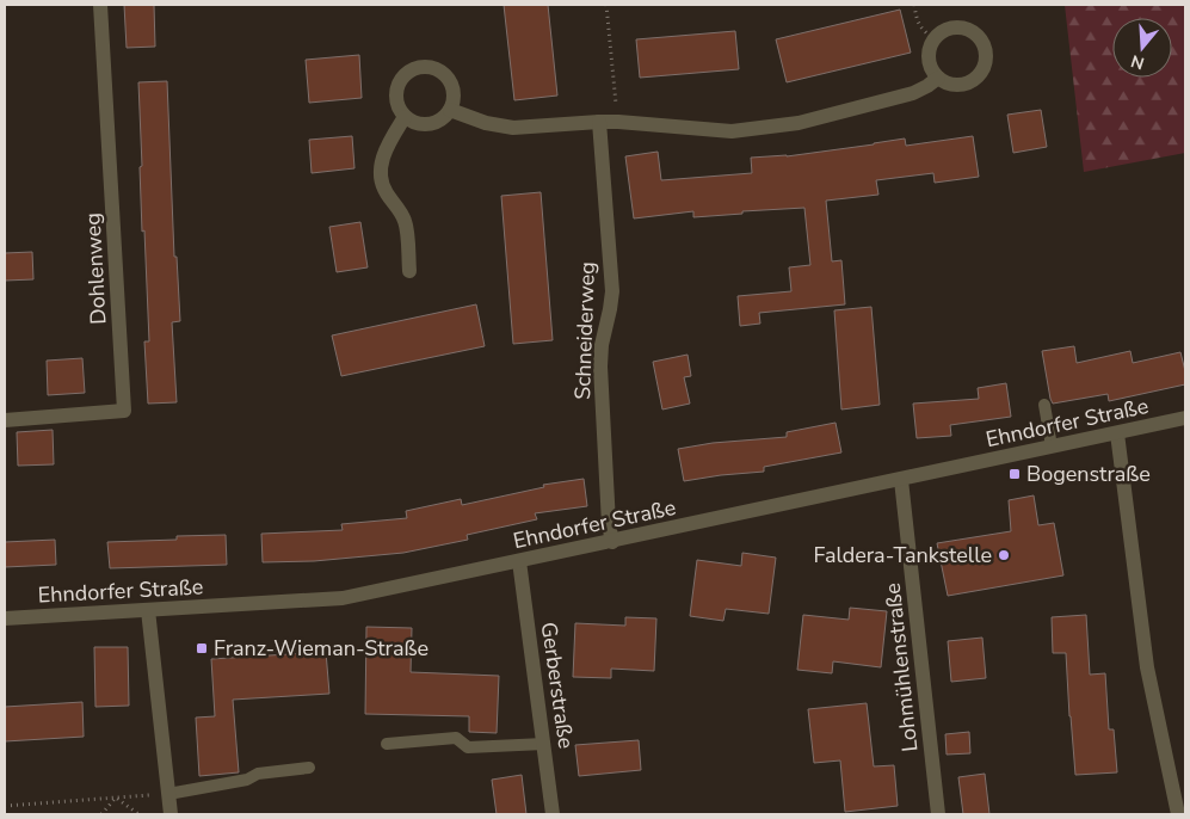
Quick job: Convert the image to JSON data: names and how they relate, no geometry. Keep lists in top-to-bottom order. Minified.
{"streets":{"street":["Dohlenweg","Schneiderweg","Ehndorfer Straße","Lohmühlenstraße","Gerberstraße"]},"crossings":[["Schneiderweg","Ehndorfer Straße"],["Ehndorfer Straße","Lohmühlenstraße"],["Ehndorfer Straße","Gerberstraße"]],"places":{"transit":["Bogenstraße","Franz-Wieman-Straße"],"other":["Faldera-Tankstelle"]},"north":"bottom"}
